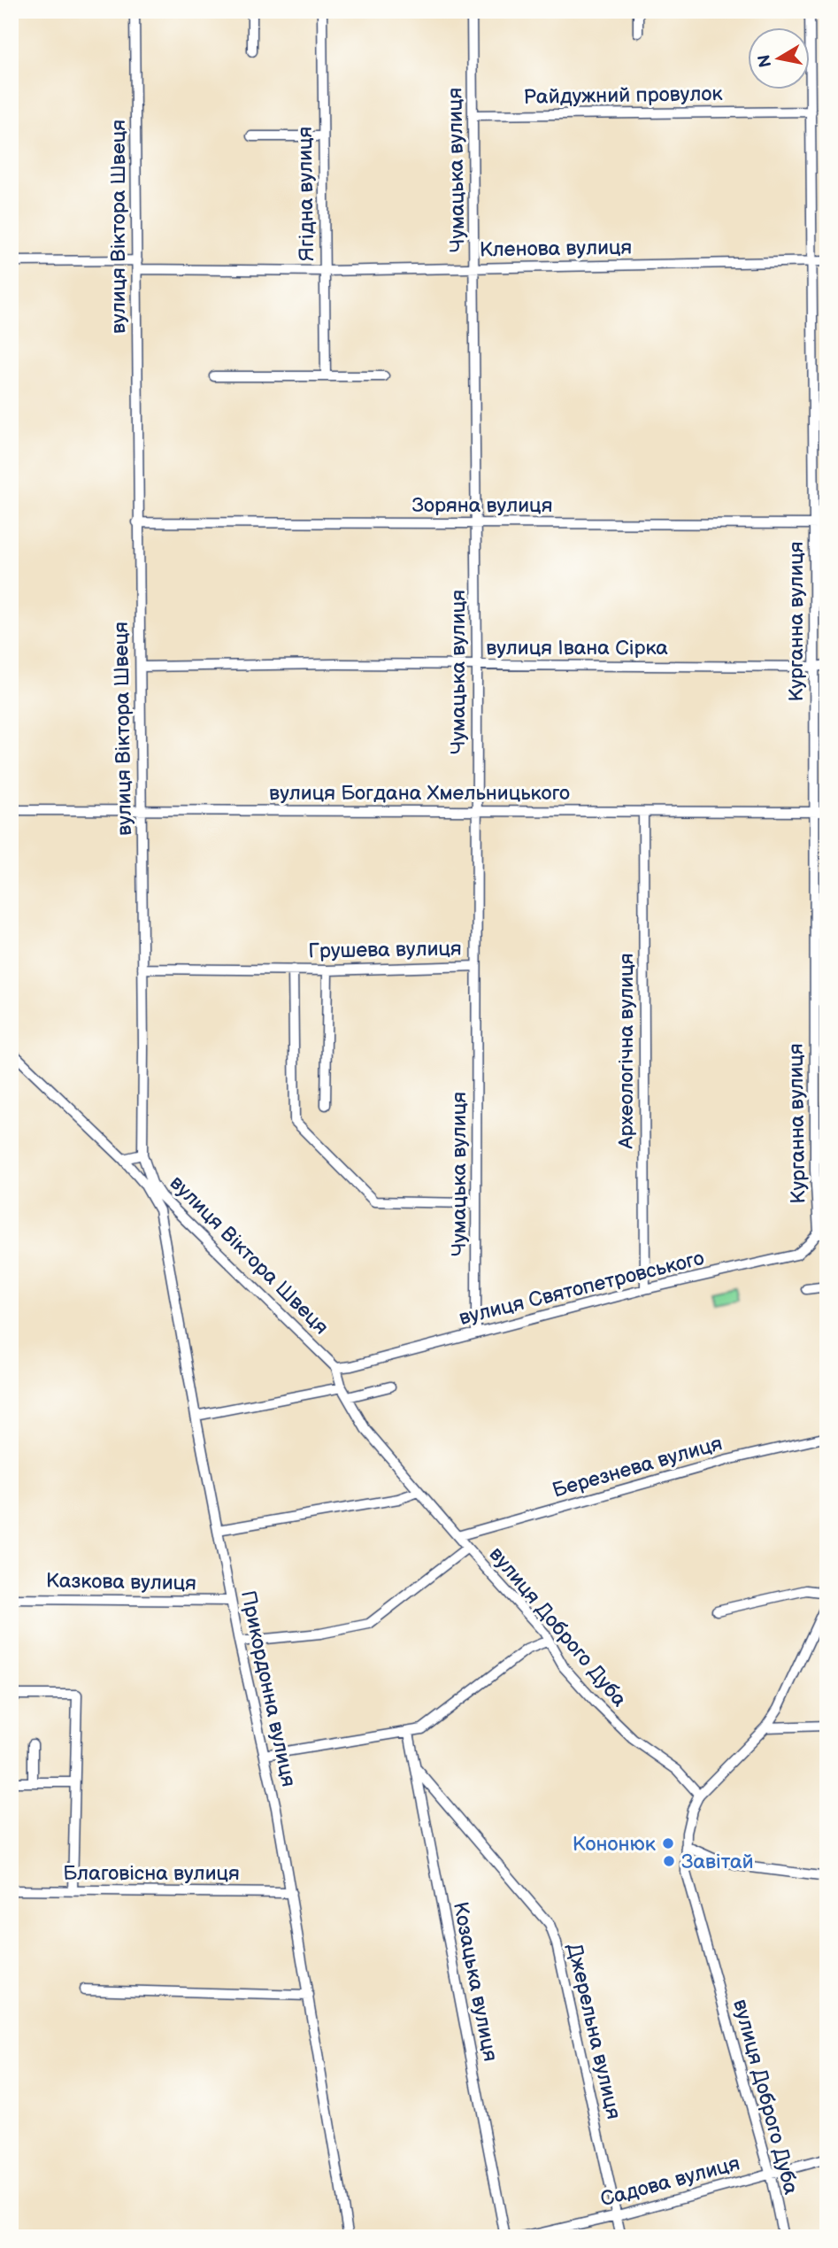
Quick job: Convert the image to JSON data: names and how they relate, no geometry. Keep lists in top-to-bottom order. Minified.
{"streets":{"street":["Райдужний провулок","Чумацька вулиця","Ягідна вулиця","вулиця Віктора Швеця","Кленова вулиця","Зоряна вулиця","Курганна вулиця","вулиця Івана Сірка","вулиця Богдана Хмельницького","Грушева вулиця","Археологічна вулиця","вулиця Святопетровського","Березнева вулиця","Казкова вулиця","вулиця Доброго Дуба","Прикордонна вулиця","Благовісна вулиця","Козацька вулиця","Джерельна вулиця","Садова вулиця"]},"crossings":[["Райдужний провулок","Чумацька вулиця"],["Райдужний провулок","Курганна вулиця"],["Чумацька вулиця","Кленова вулиця"],["Чумацька вулиця","Зоряна вулиця"],["Чумацька вулиця","вулиця Івана Сірка"],["Чумацька вулиця","вулиця Богдана Хмельницького"],["Чумацька вулиця","Грушева вулиця"],["Чумацька вулиця","вулиця Святопетровського"],["Ягідна вулиця","Кленова вулиця"],["вулиця Віктора Швеця","Кленова вулиця"],["вулиця Віктора Швеця","Зоряна вулиця"],["вулиця Віктора Швеця","вулиця Івана Сірка"],["вулиця Віктора Швеця","вулиця Богдана Хмельницького"],["вулиця Віктора Швеця","Грушева вулиця"],["вулиця Віктора Швеця","вулиця Святопетровського"],["вулиця Віктора Швеця","вулиця Доброго Дуба"],["Кленова вулиця","Курганна вулиця"],["Зоряна вулиця","Курганна вулиця"],["Курганна вулиця","вулиця Івана Сірка"],["Курганна вулиця","вулиця Богдана Хмельницького"],["Курганна вулиця","вулиця Святопетровського"],["вулиця Богдана Хмельницького","Археологічна вулиця"],["Археологічна вулиця","вулиця Святопетровського"],["вулиця Святопетровського","вулиця Доброго Дуба"],["Березнева вулиця","вулиця Доброго Дуба"],["Казкова вулиця","Прикордонна вулиця"],["вулиця Доброго Дуба","Садова вулиця"],["Прикордонна вулиця","Благовісна вулиця"],["Козацька вулиця","Джерельна вулиця"],["Джерельна вулиця","Садова вулиця"]],"places":["Кононюк","Завітай"],"north":"left"}
